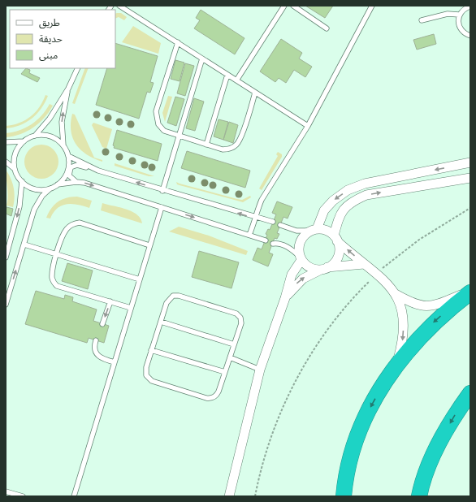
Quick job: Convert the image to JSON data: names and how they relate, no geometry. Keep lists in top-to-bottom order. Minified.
{"legend":["طريق","حديقة","مبنى"]}
